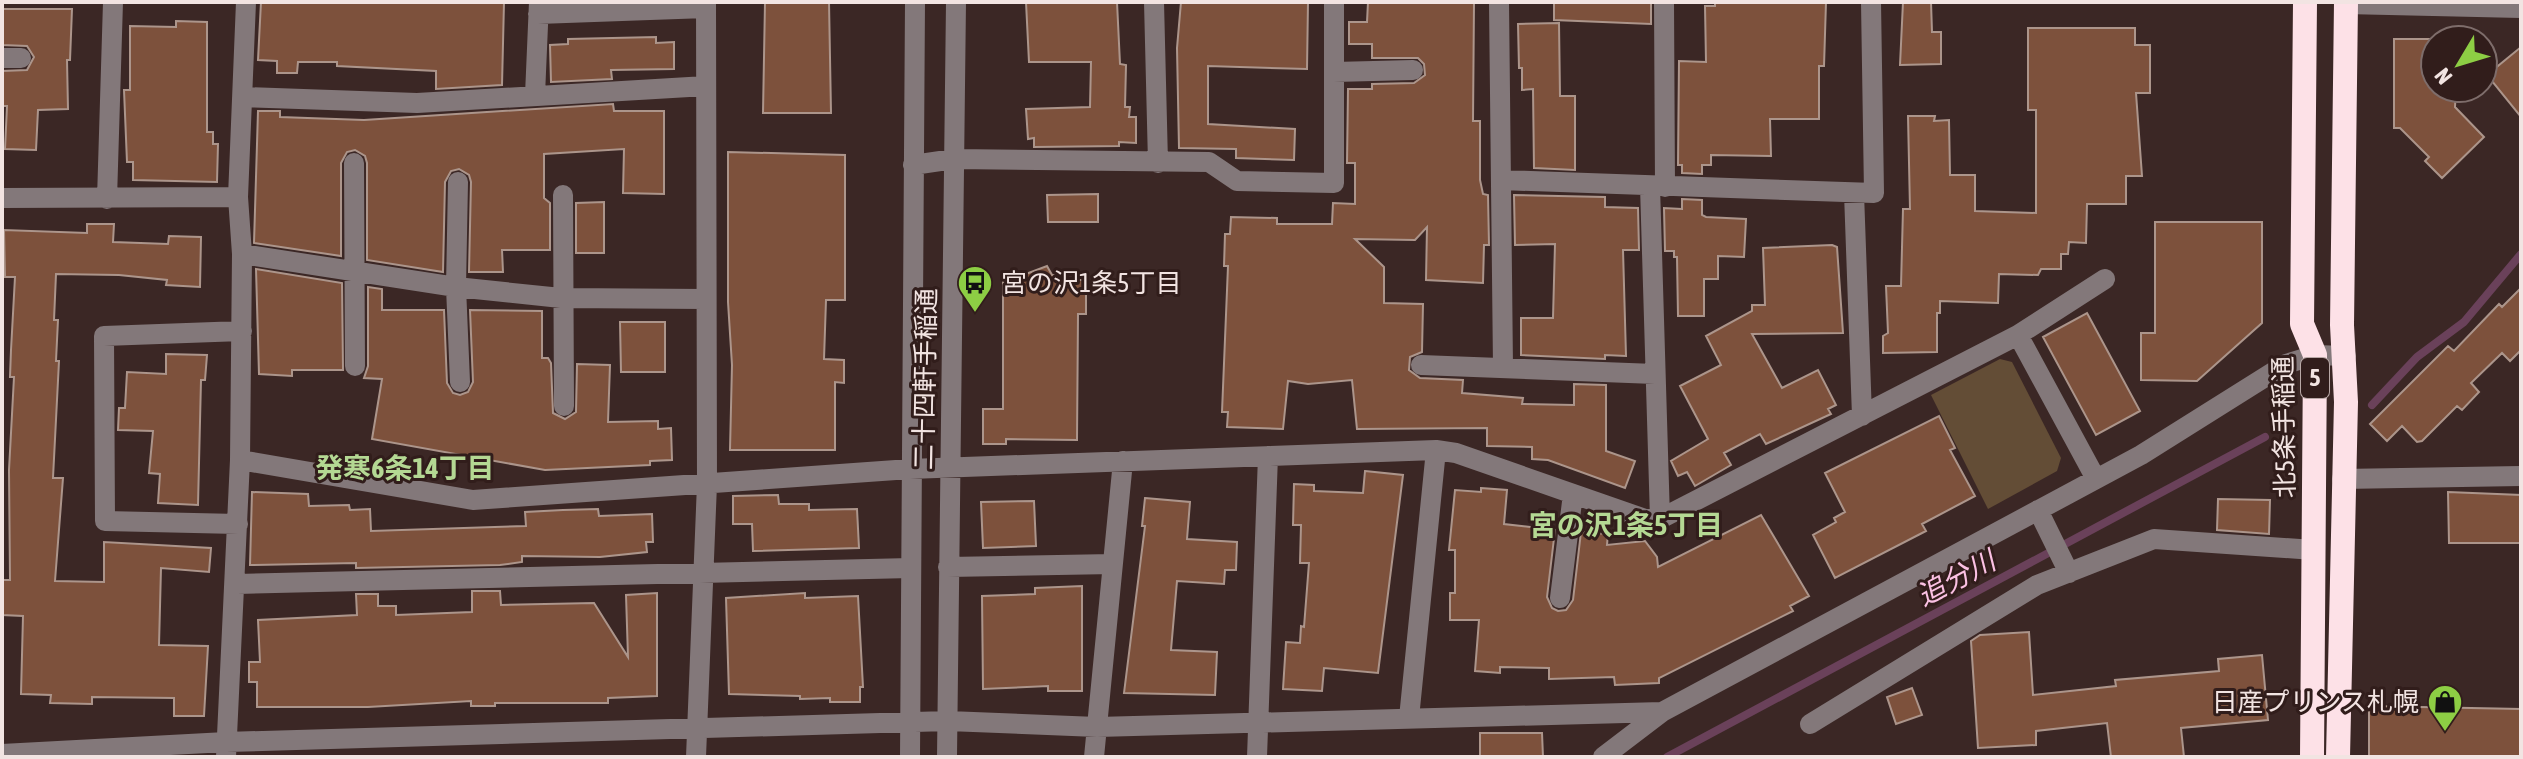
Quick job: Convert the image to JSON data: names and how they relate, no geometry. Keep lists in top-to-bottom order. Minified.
{"streets":{"highway":["5","北5条手稲通"],"street":["二十四軒手稲通"]},"districts":["発寒6条14丁目","宮の沢1条5丁目"],"water":["追分川"],"places":{"bus stop":["宮の沢1条5丁目"],"shop":["日産プリンス札幌"]},"north":"bottom left"}
